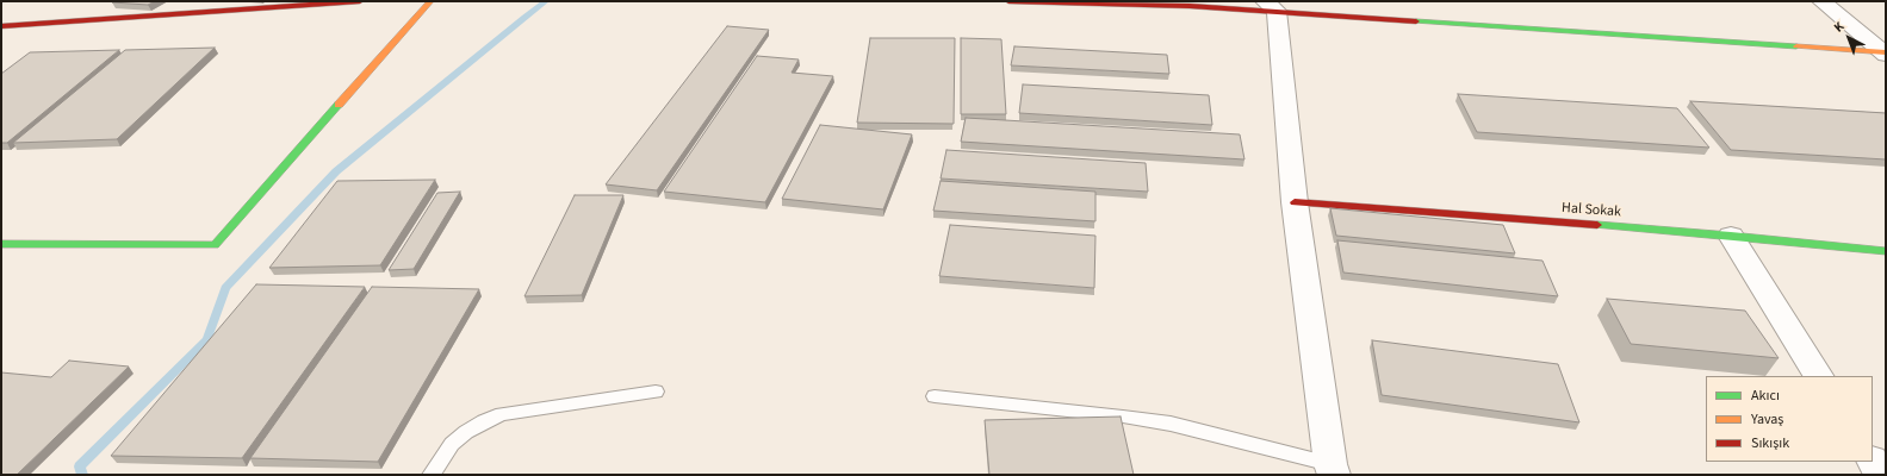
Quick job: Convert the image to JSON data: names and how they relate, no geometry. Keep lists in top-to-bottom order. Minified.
{"streets":{"street":["Hal Sokak"]},"legend":["Akıcı","Yavaş","Sıkışık"],"north":"top left"}
